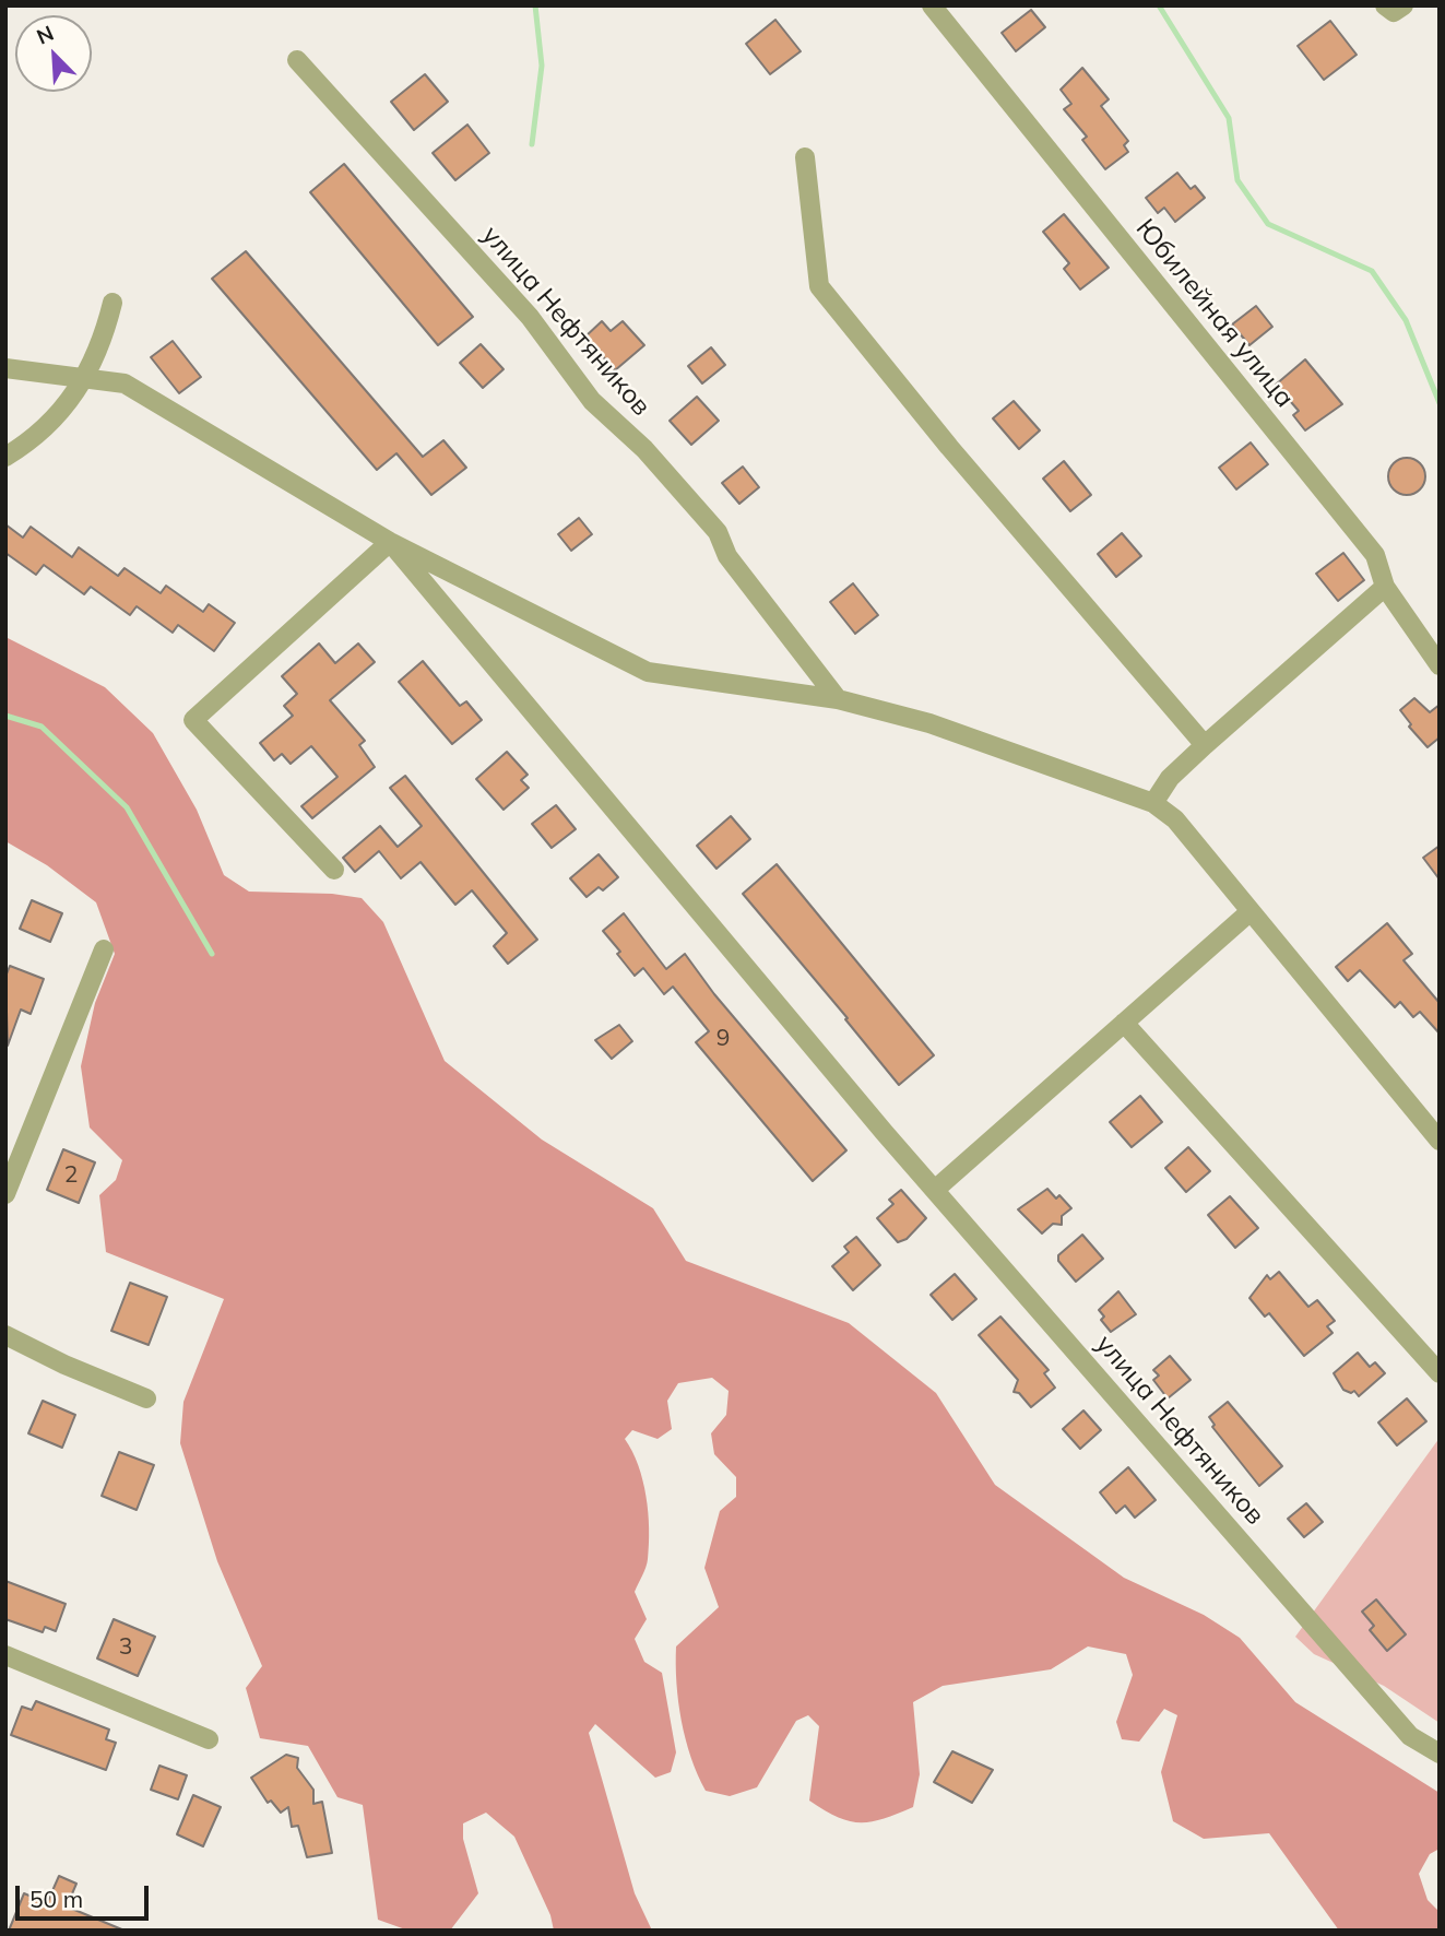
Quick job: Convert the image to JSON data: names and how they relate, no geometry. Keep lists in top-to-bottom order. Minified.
{"streets":{"street":["Юбилейная улица","улица Нефтяников"]},"house_numbers":["9","2","3"],"scale_bar":"50 m","north":"top left"}
